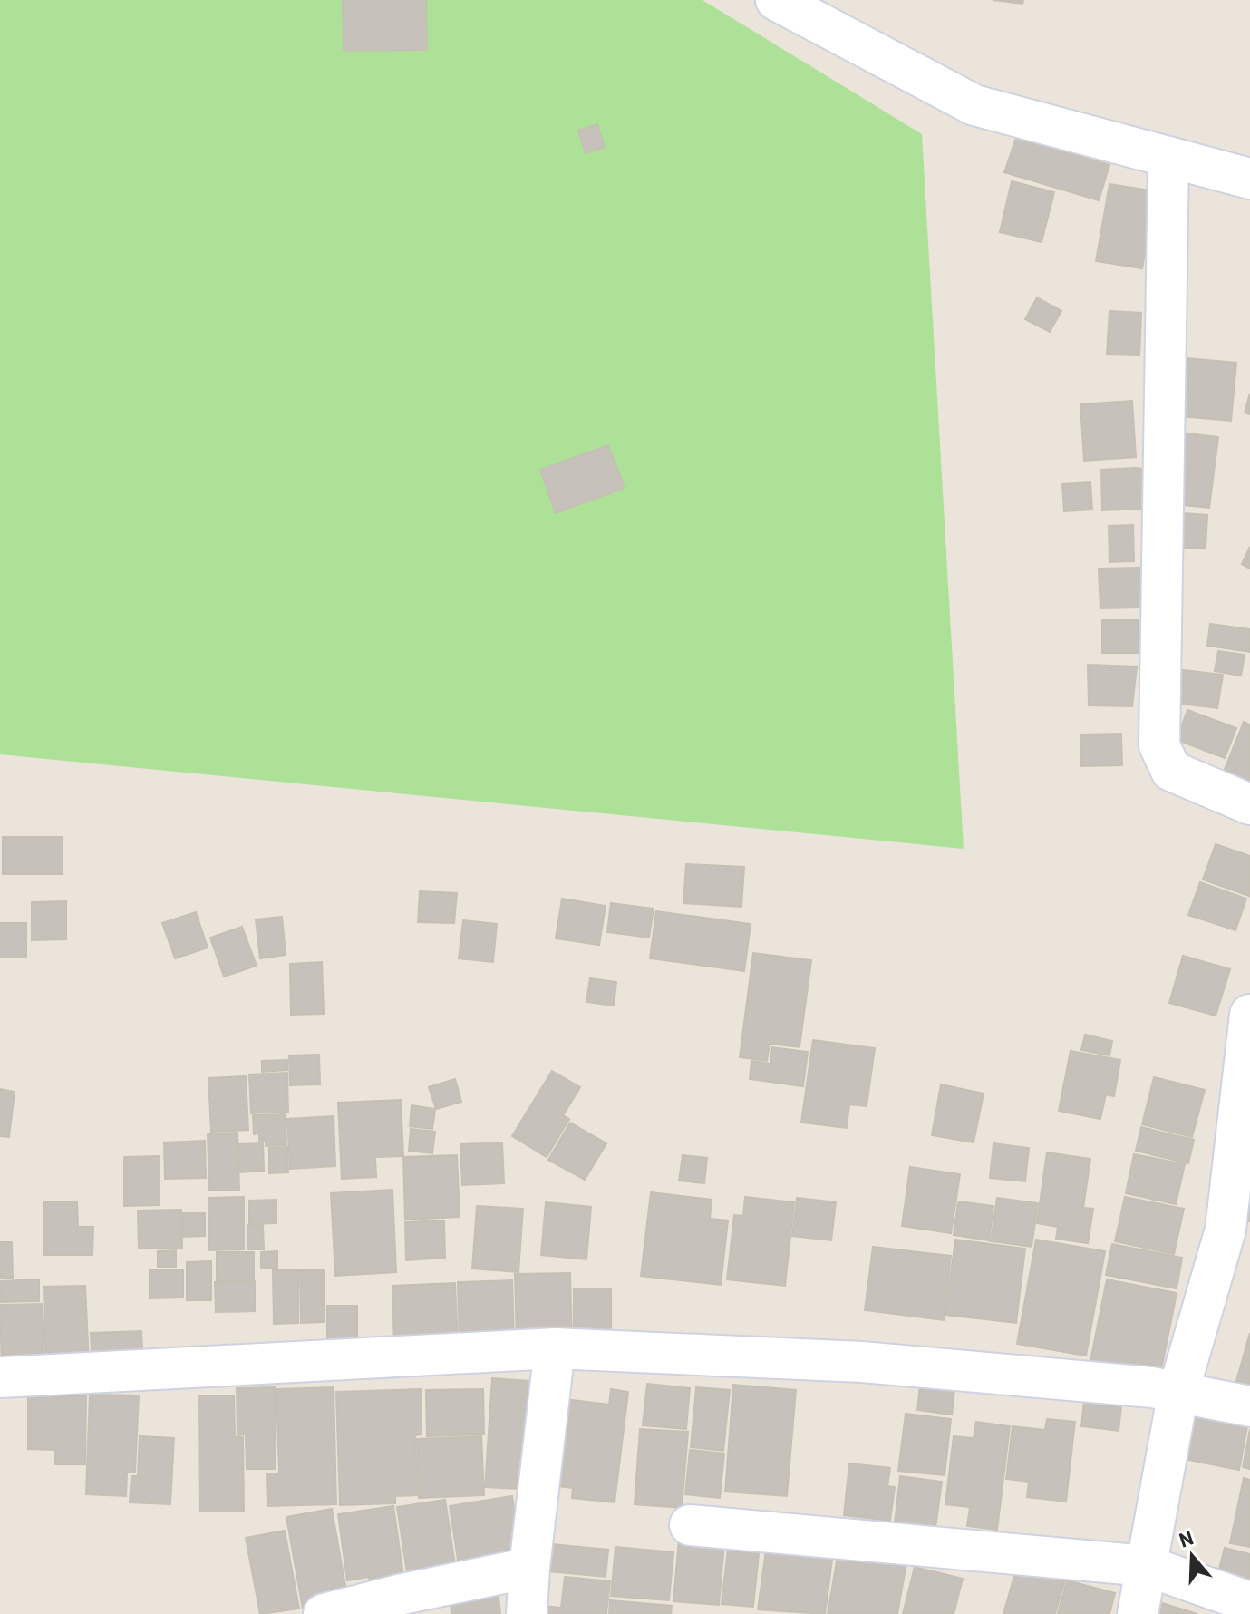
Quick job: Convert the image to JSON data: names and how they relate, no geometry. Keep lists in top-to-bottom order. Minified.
{"north":"top"}
